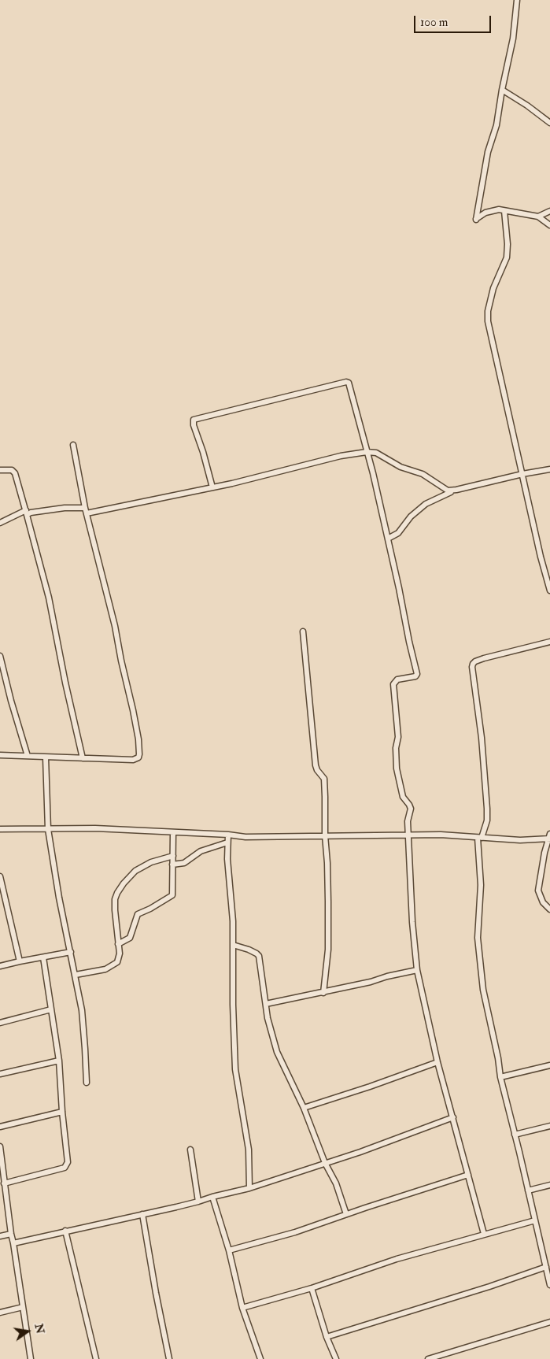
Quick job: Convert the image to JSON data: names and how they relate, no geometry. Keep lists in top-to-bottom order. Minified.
{"scale_bar":"100 m","north":"right"}
